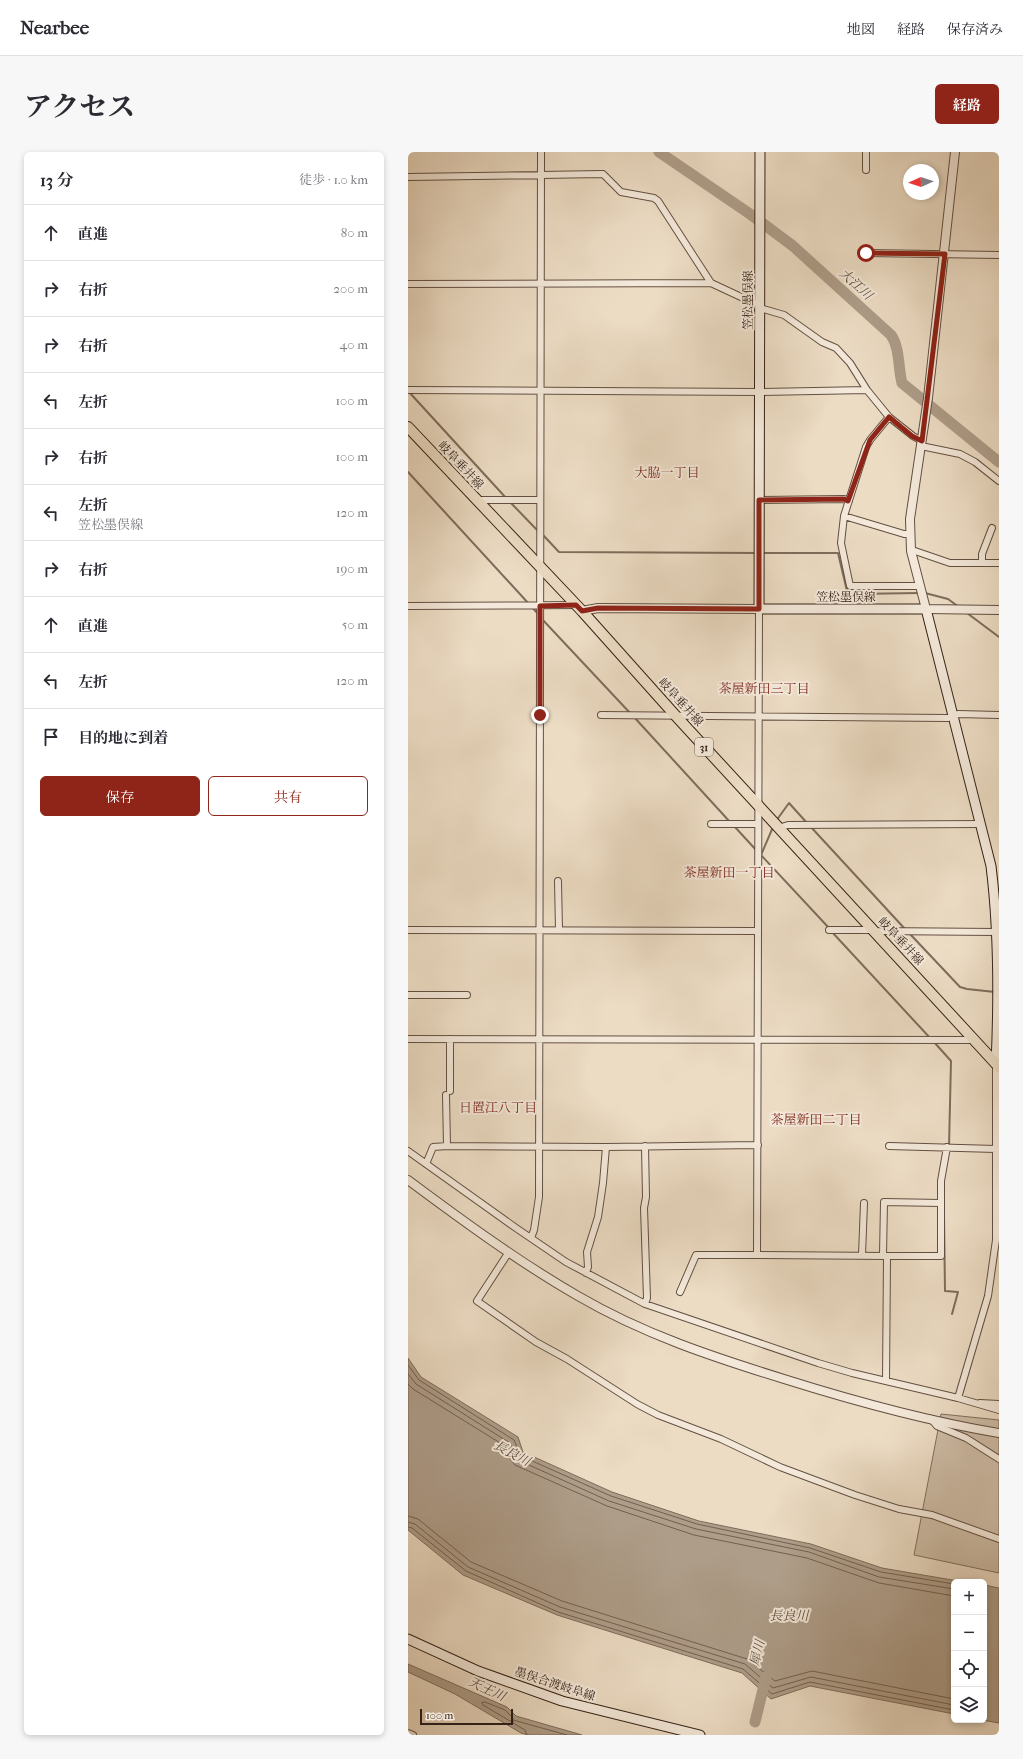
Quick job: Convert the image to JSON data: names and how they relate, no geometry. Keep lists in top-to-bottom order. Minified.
{"streets":{"main road":["笠松墨俣線","岐阜垂井線","31","墨俣合渡岐阜線"]},"districts":["大脇一丁目","茶屋新田三丁目","茶屋新田一丁目","日置江八丁目","茶屋新田二丁目"],"water":["大江川","長良川","犀川","天王川"],"scale_bar":"100 m","north":"left","page":{"header":"Nearbee","nav":["地図","経路","保存済み"],"title":"アクセス","buttons":["経路",["保存","共有"]],"heading":["13 分","徒歩 · 1.0 km"],"list":[["直進","80 m"],["右折","200 m"],["右折","40 m"],["左折","100 m"],["右折","100 m"],["左折","笠松墨俣線","120 m"],["右折","190 m"],["直進","50 m"],["左折","120 m"],"目的地に到着"],"map_buttons":["+","−"],"scale":"100 m"}}
